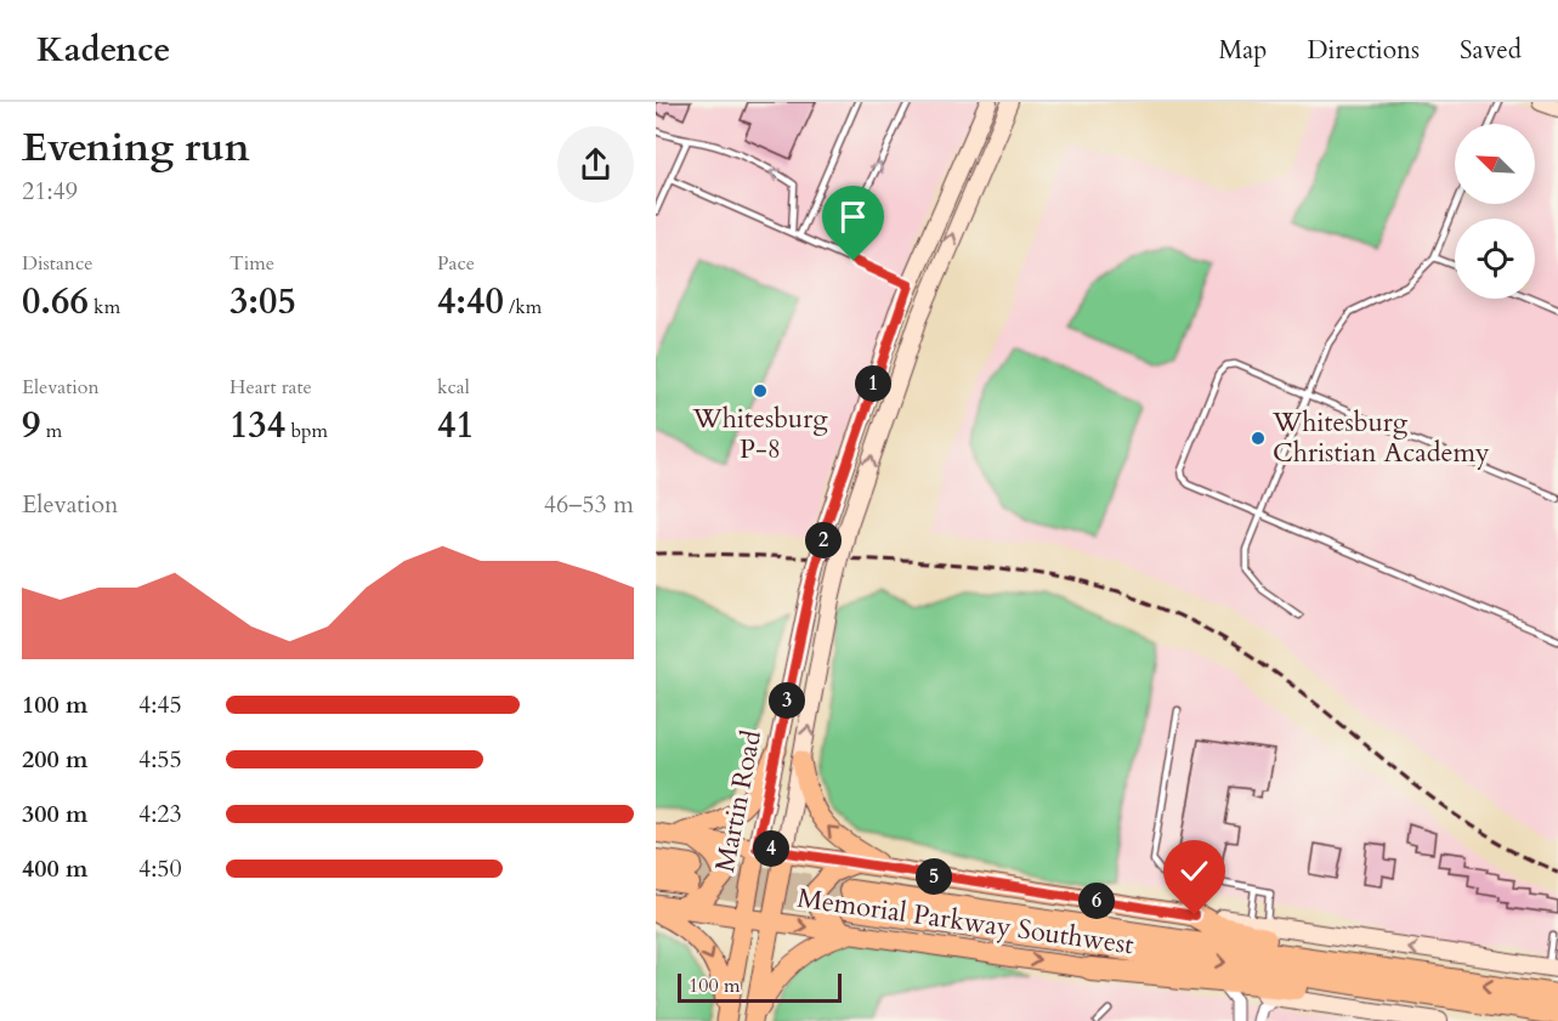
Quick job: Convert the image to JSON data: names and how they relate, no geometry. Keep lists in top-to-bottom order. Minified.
{"streets":{"highway":["Memorial Parkway Southwest"],"main road":["Martin Road"]},"crossings":[["Martin Road","Memorial Parkway Southwest"]],"places":["Whitesburg P-8","Whitesburg Christian Academy"],"scale_bar":"100 m","north":"top left","page":{"header":"Kadence","nav":["Map","Directions","Saved"],"heading":["Evening run","21:49"],"stats":[["Distance","0.66 km"],["Time","3:05"],["Pace","4:40 /km"],["Elevation","9 m"],["Heart rate","134 bpm"],["kcal","41"]],"pins":["1","2","3","4","5","6"],"chart":["Elevation","46–53 m"],"list":[{"name":"100 m","note":"4:45"},{"name":"200 m","note":"4:55"},{"name":"300 m","note":"4:23"},{"name":"400 m","note":"4:50"}],"scale":"100 m"}}
